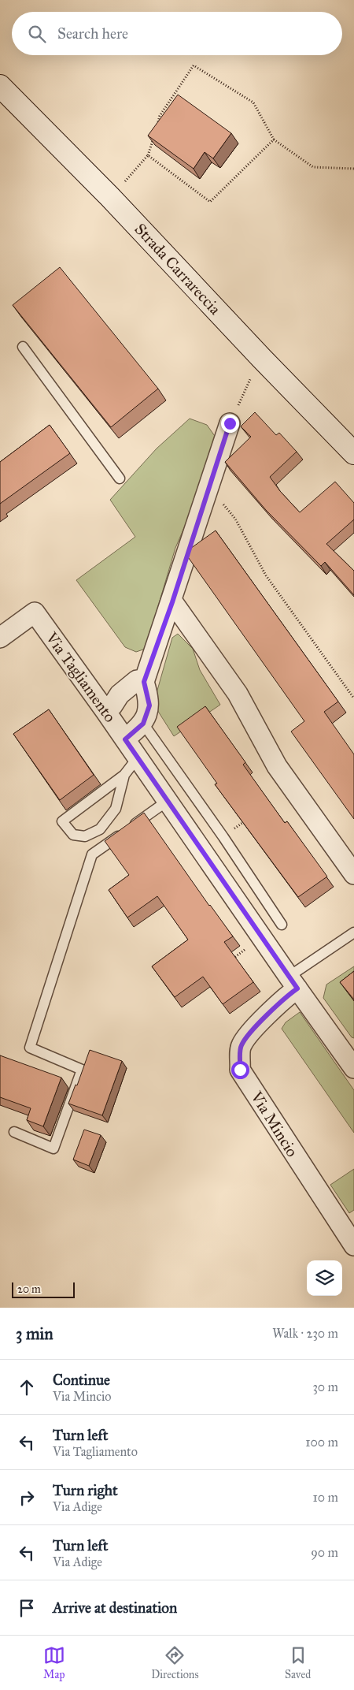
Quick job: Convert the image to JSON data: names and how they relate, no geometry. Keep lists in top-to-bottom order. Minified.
{"streets":{"main road":["Strada Carrareccia"],"street":["Via Tagliamento","Via Mincio"]},"crossings":[["Via Tagliamento","Via Mincio"]],"scale_bar":"20 m","page":{"search":"Search here","scale":"20 m","heading":["3 min","Walk · 230 m"],"list":[["Continue","Via Mincio","30 m"],["Turn left","Via Tagliamento","100 m"],["Turn right","Via Adige","10 m"],["Turn left","Via Adige","90 m"],"Arrive at destination"],"nav":["Map","Directions","Saved"]}}
